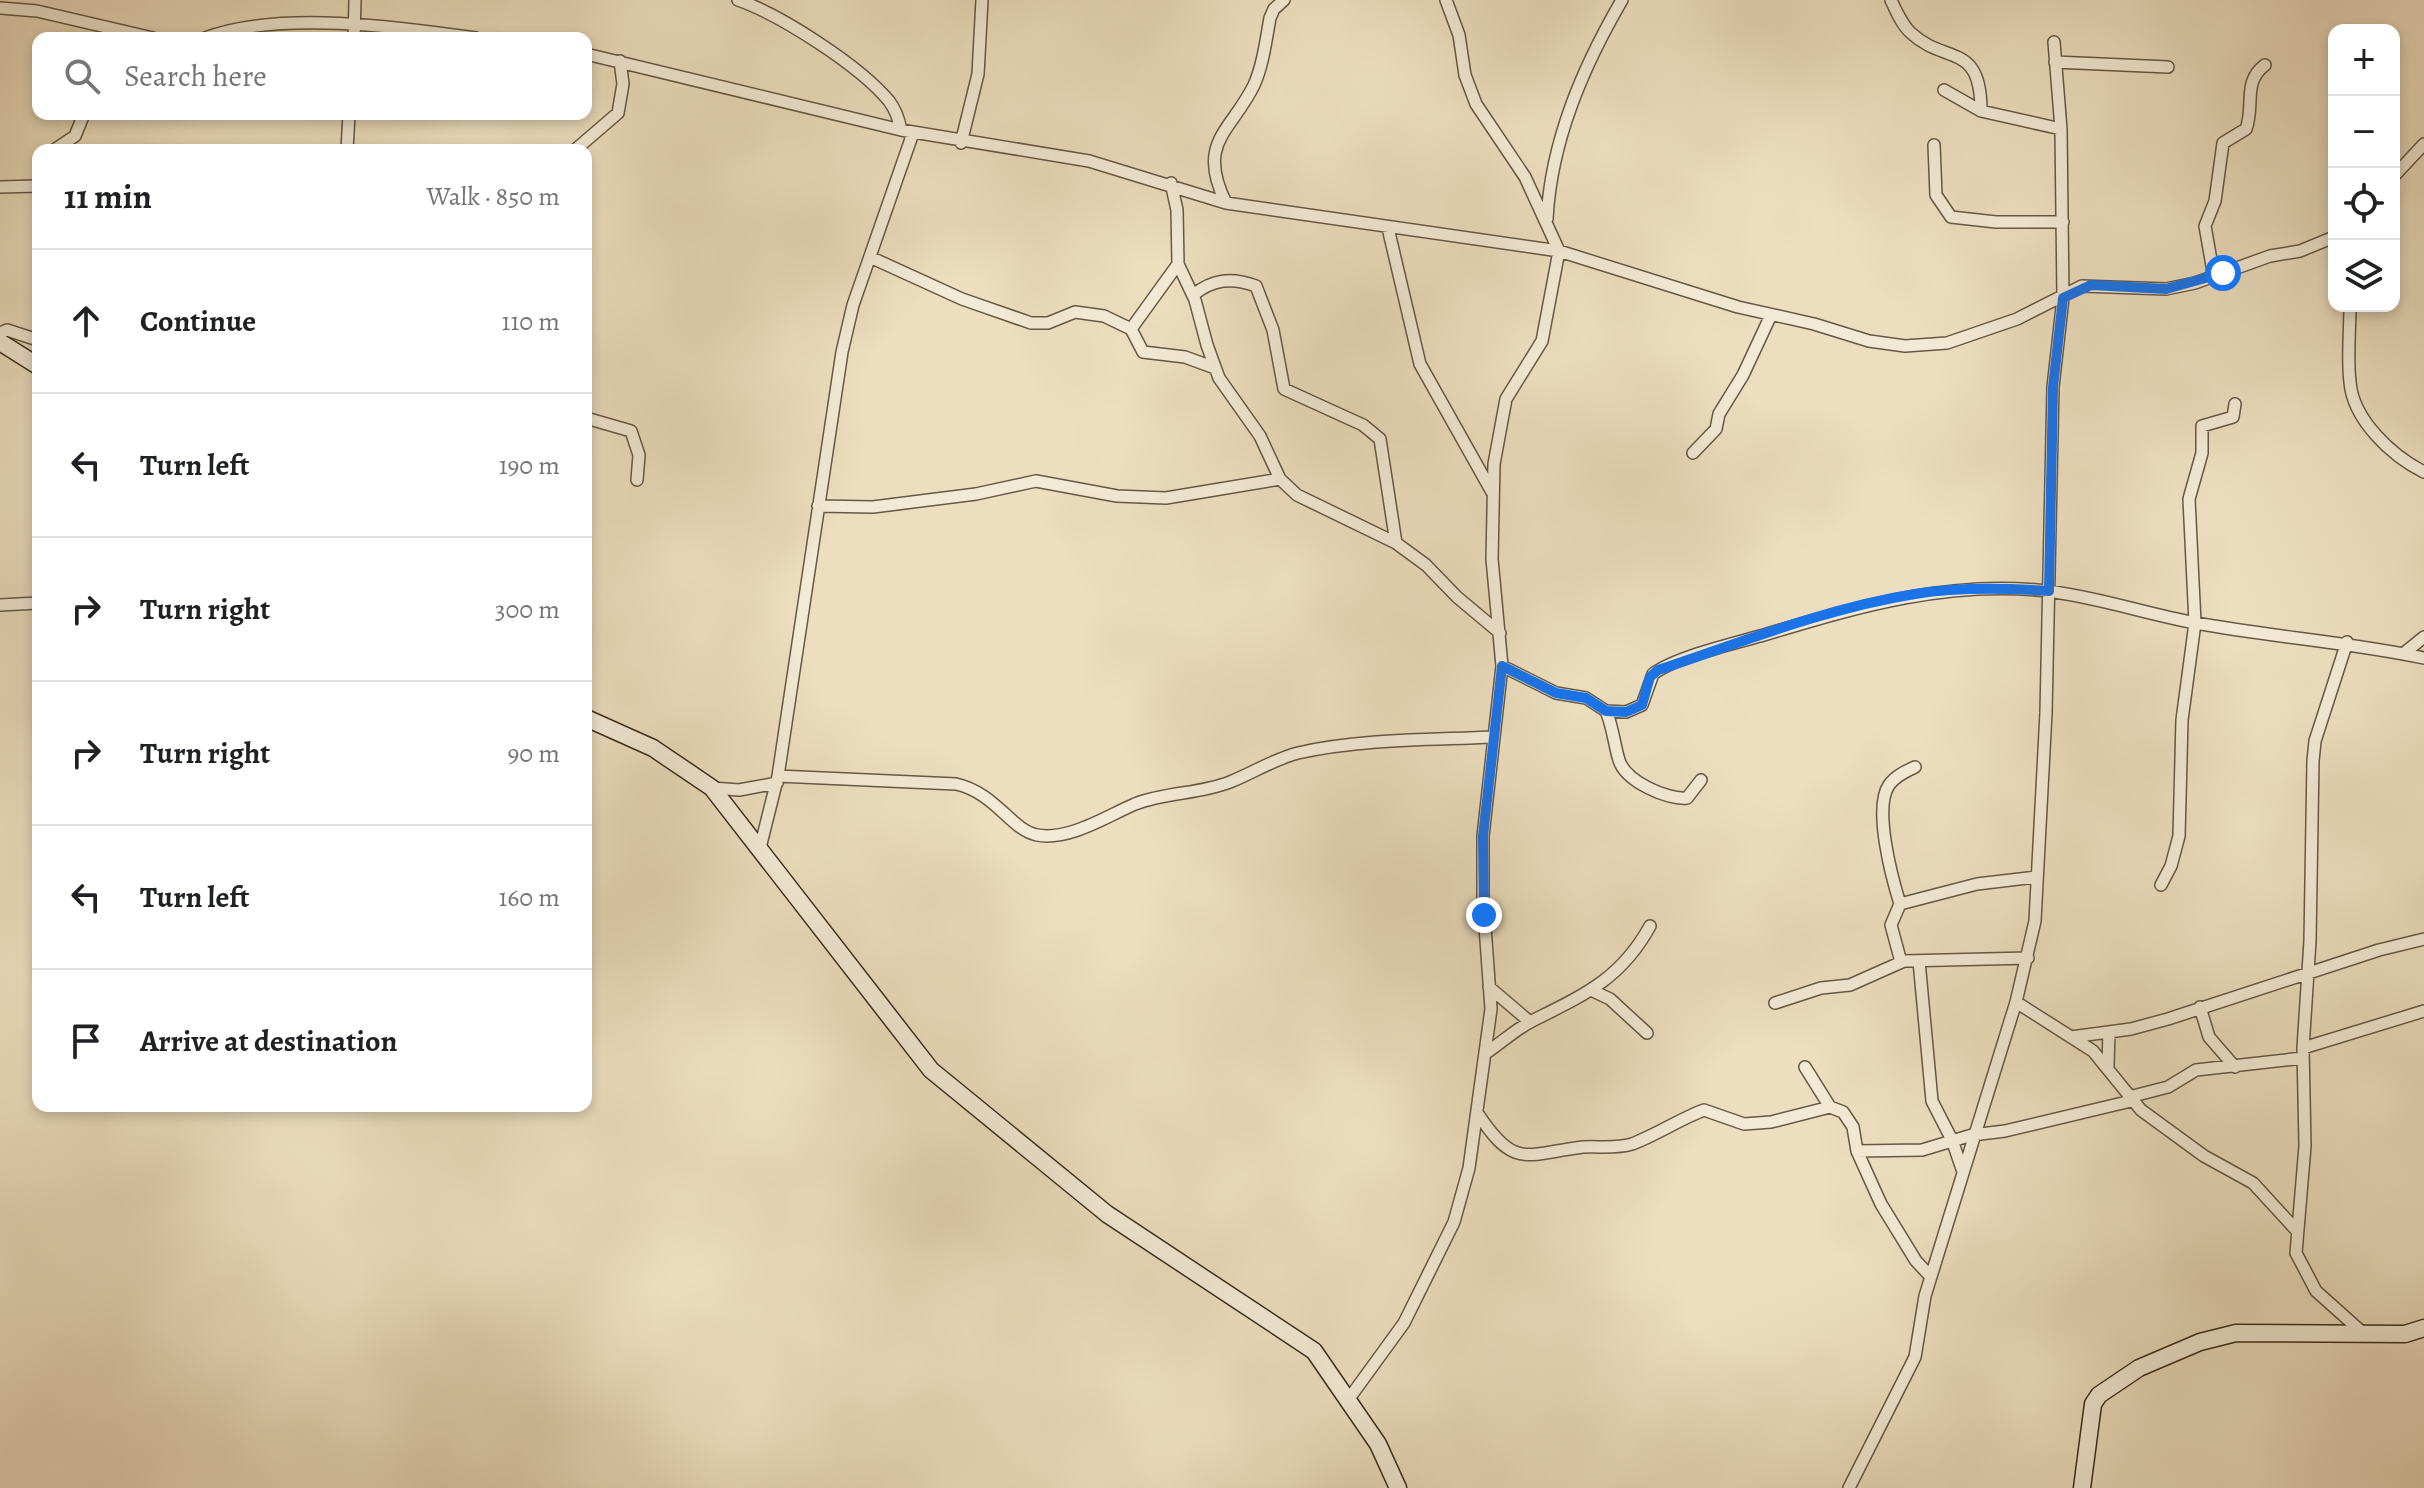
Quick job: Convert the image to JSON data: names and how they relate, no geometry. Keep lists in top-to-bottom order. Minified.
{"page":{"map_buttons":["+","−"],"search":"Search here","heading":["11 min","Walk · 850 m"],"list":[["Continue","110 m"],["Turn left","190 m"],["Turn right","300 m"],["Turn right","90 m"],["Turn left","160 m"],"Arrive at destination"]}}
